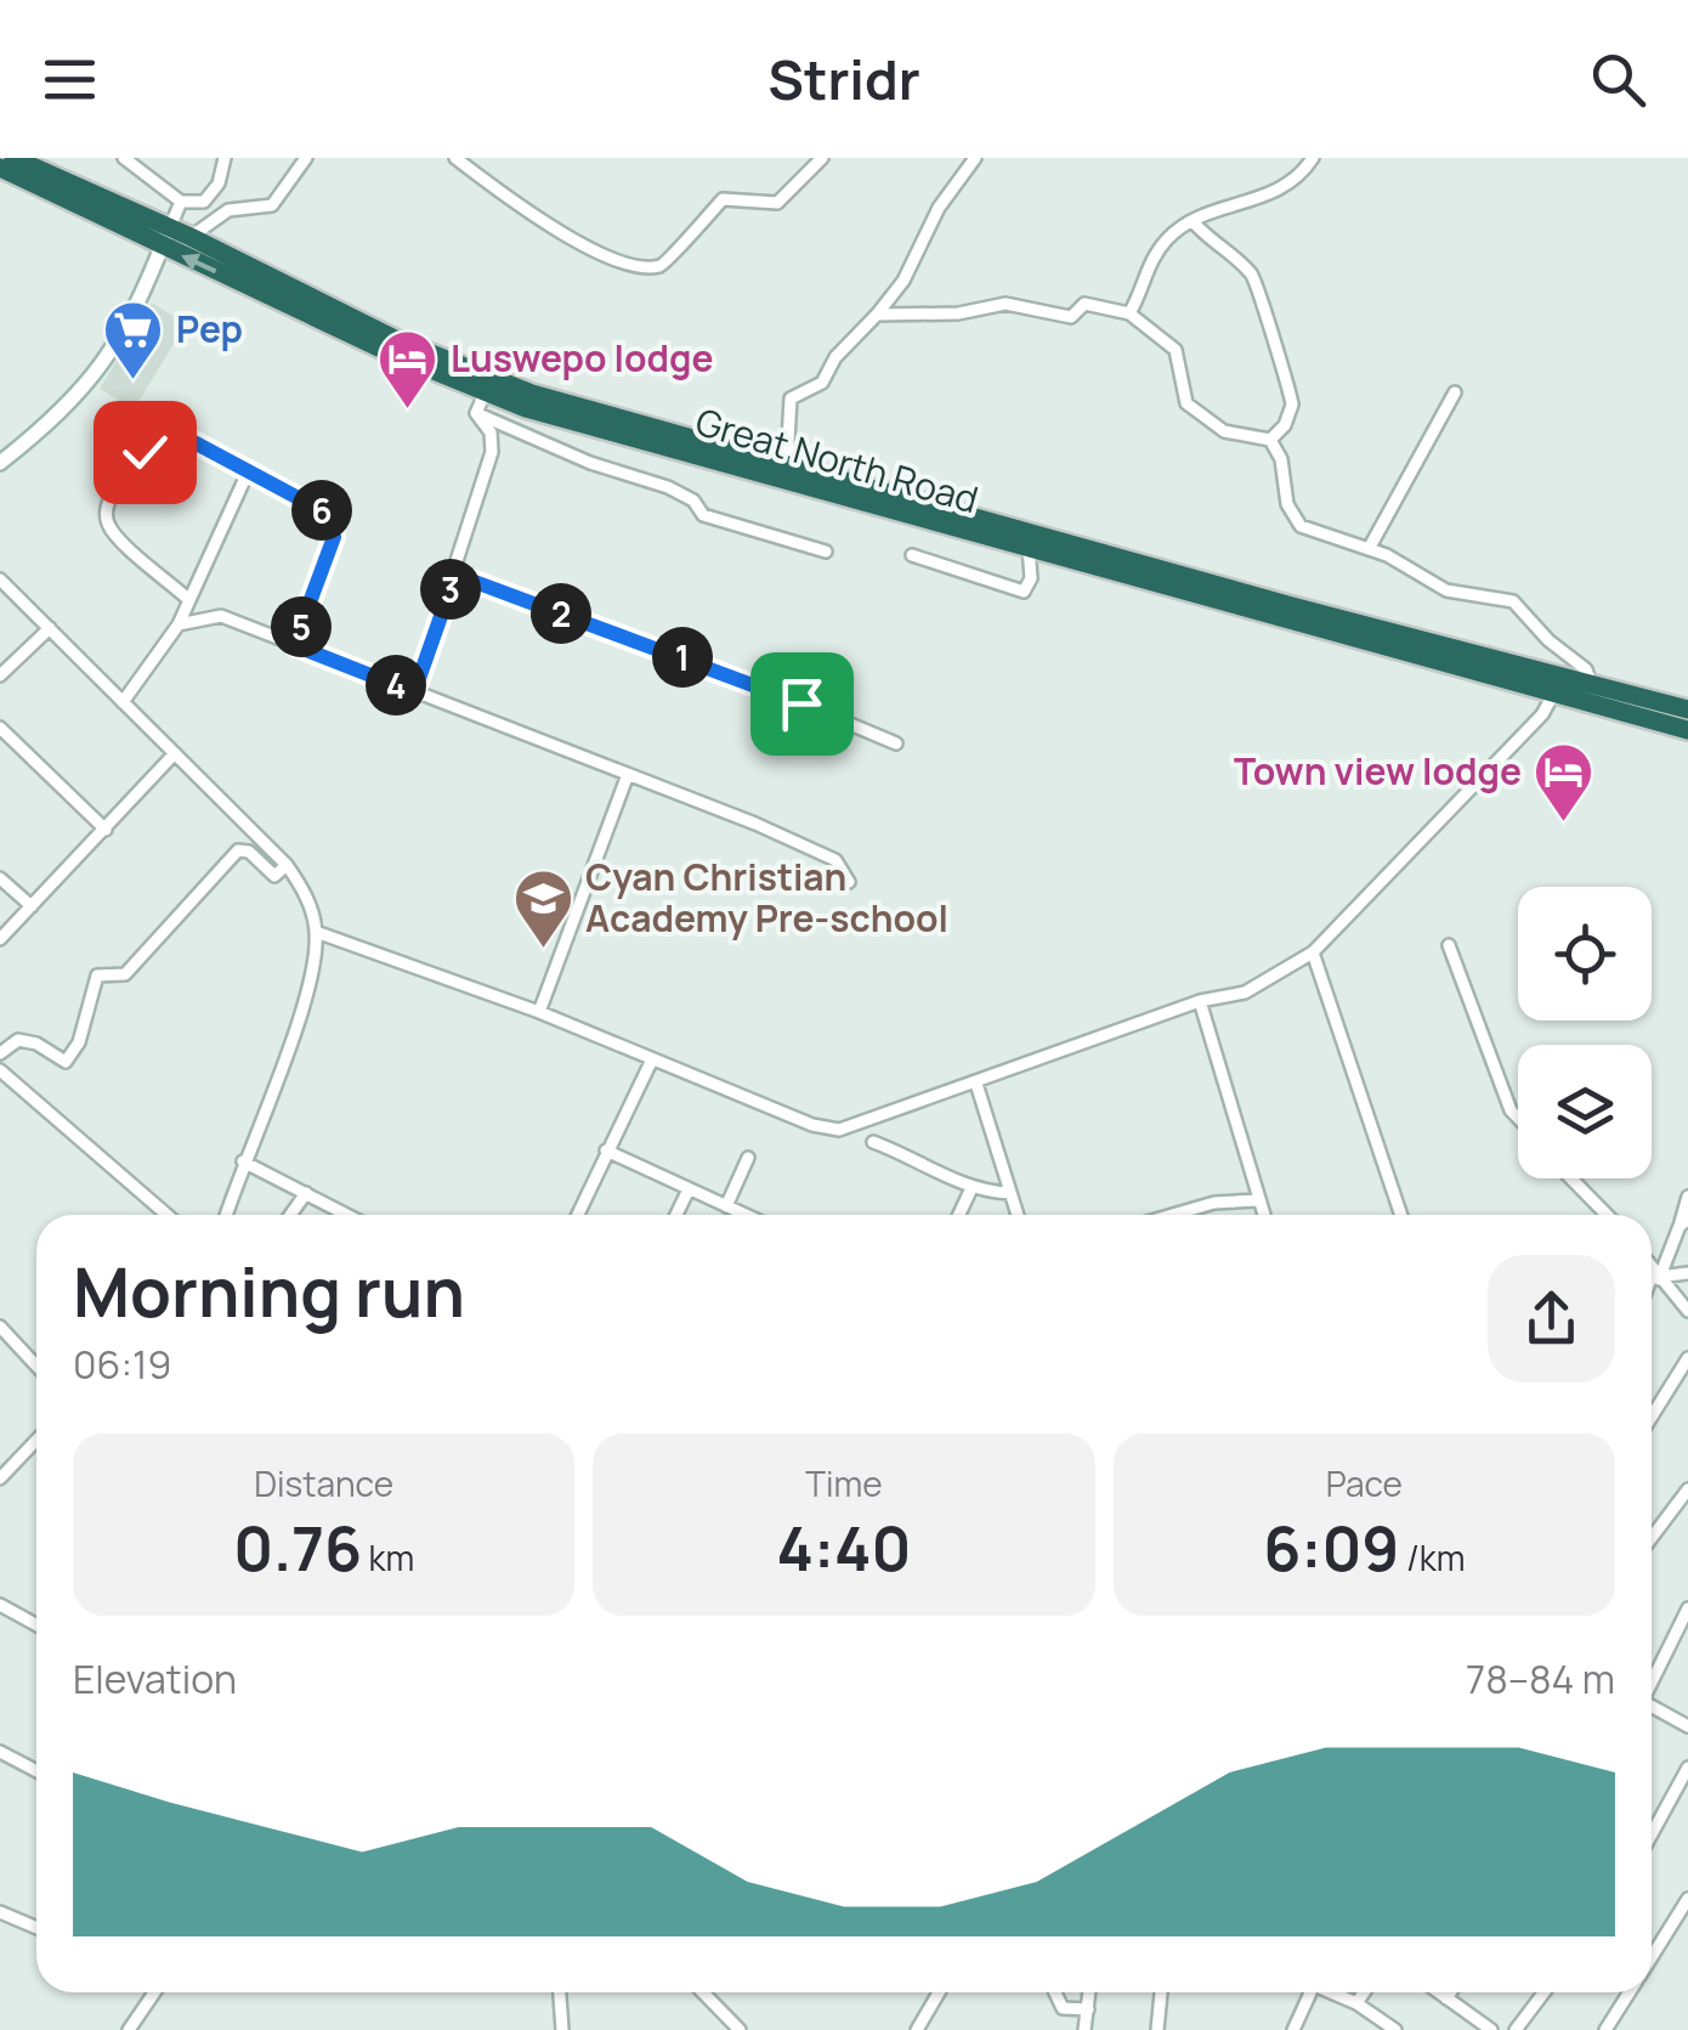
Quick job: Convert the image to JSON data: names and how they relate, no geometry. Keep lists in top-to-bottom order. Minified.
{"streets":{"highway":["Great North Road"]},"places":{"supermarket":["Pep"],"hotel":["Luswepo lodge","Town view lodge"],"school or university":["Cyan Christian Academy Pre-school"]},"page":{"header":"Stridr","pins":["6","3","2","5","1","4"],"heading":["Morning run","06:19"],"stats":[["Distance","0.76 km"],["Time","4:40"],["Pace","6:09 /km"]],"chart":["Elevation","78–84 m"]}}
